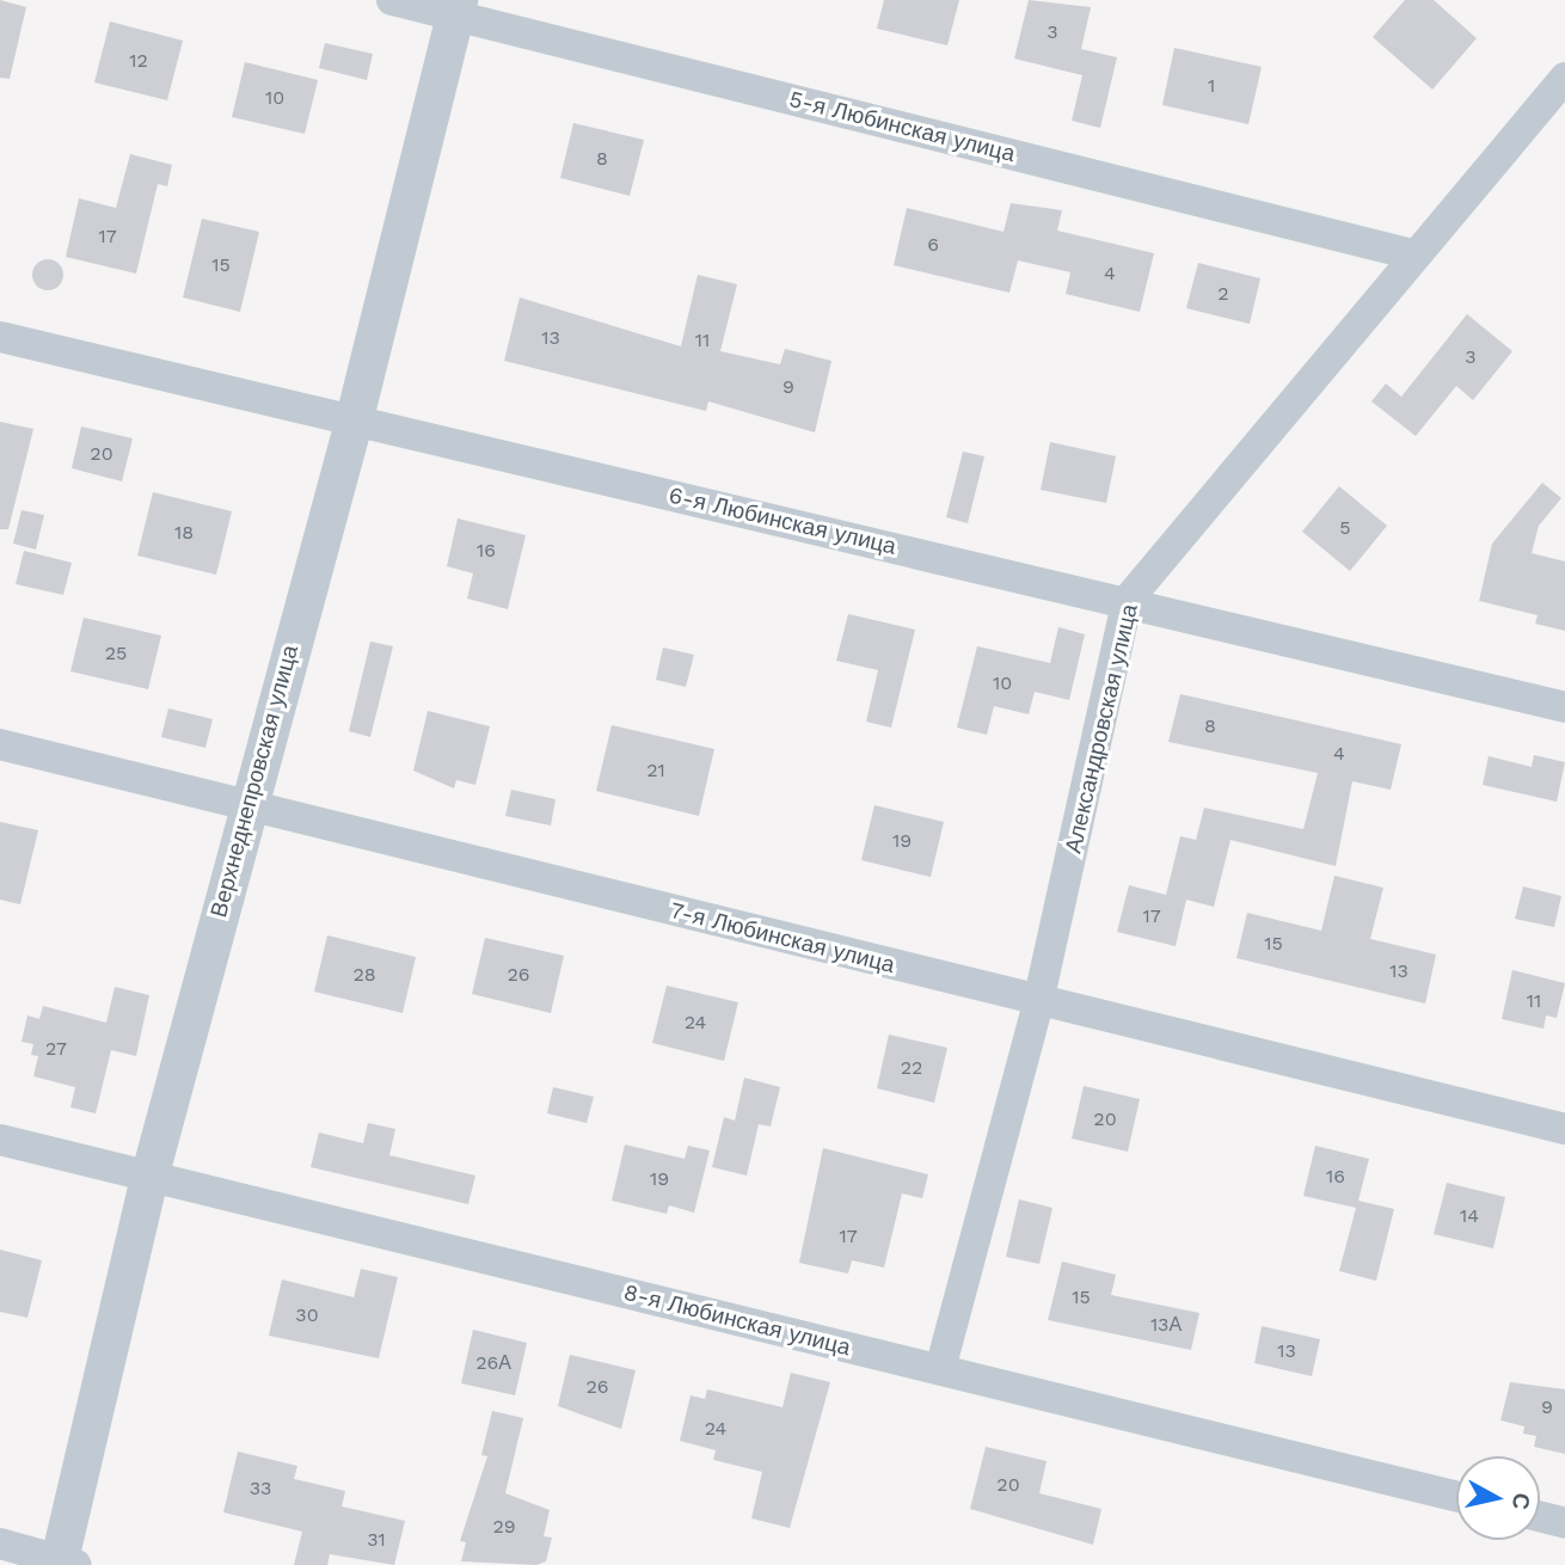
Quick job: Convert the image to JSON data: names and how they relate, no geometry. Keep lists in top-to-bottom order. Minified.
{"streets":{"street":["5-я Любинская улица","6-я Любинская улица","Александровская улица","Верхнеднепровская улица","7-я Любинская улица","8-я Любинская улица"]},"crossings":[["5-я Любинская улица","Александровская улица"],["5-я Любинская улица","Верхнеднепровская улица"],["6-я Любинская улица","Александровская улица"],["6-я Любинская улица","Верхнеднепровская улица"],["Александровская улица","7-я Любинская улица"],["Александровская улица","8-я Любинская улица"],["Верхнеднепровская улица","7-я Любинская улица"],["Верхнеднепровская улица","8-я Любинская улица"]],"house_numbers":["3","12","1","10","8","17","6","15","4","2","13","11","3","9","20","5","18","16","25","10","8","4","21","19","17","15","13","28","26","11","24","27","22","20","16","19","14","17","15","30","13А","13","26А","26","9","24","20","33","29","31"],"north":"right"}
